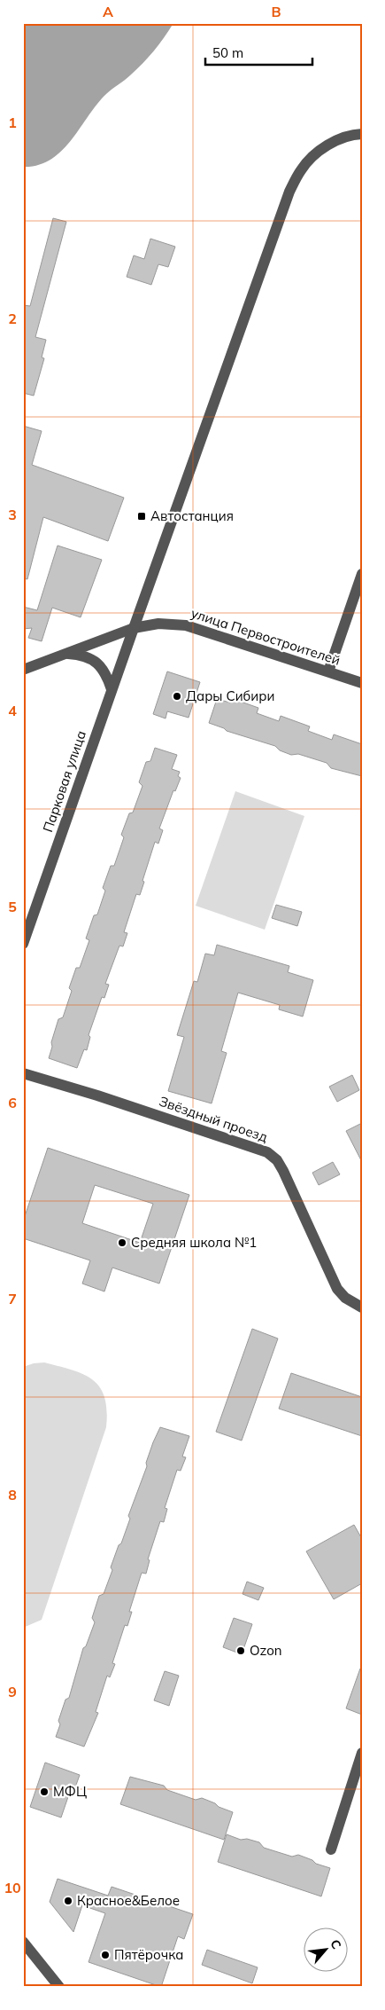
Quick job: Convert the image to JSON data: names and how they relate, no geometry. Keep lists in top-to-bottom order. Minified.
{"streets":{"street":["улица Первостроителей","Парковая улица","Звёздный проезд"]},"crossings":[["улица Первостроителей","Парковая улица"]],"places":{"transit":["Автостанция"],"other":["Дары Сибири","Средняя школа №1","Ozon","МФЦ","Красное&Белое","Пятёрочка"]},"scale_bar":"50 m","north":"top right","grid":{"columns":["A","B"],"rows":["1","2","3","4","5","6","7","8","9","10"]}}
